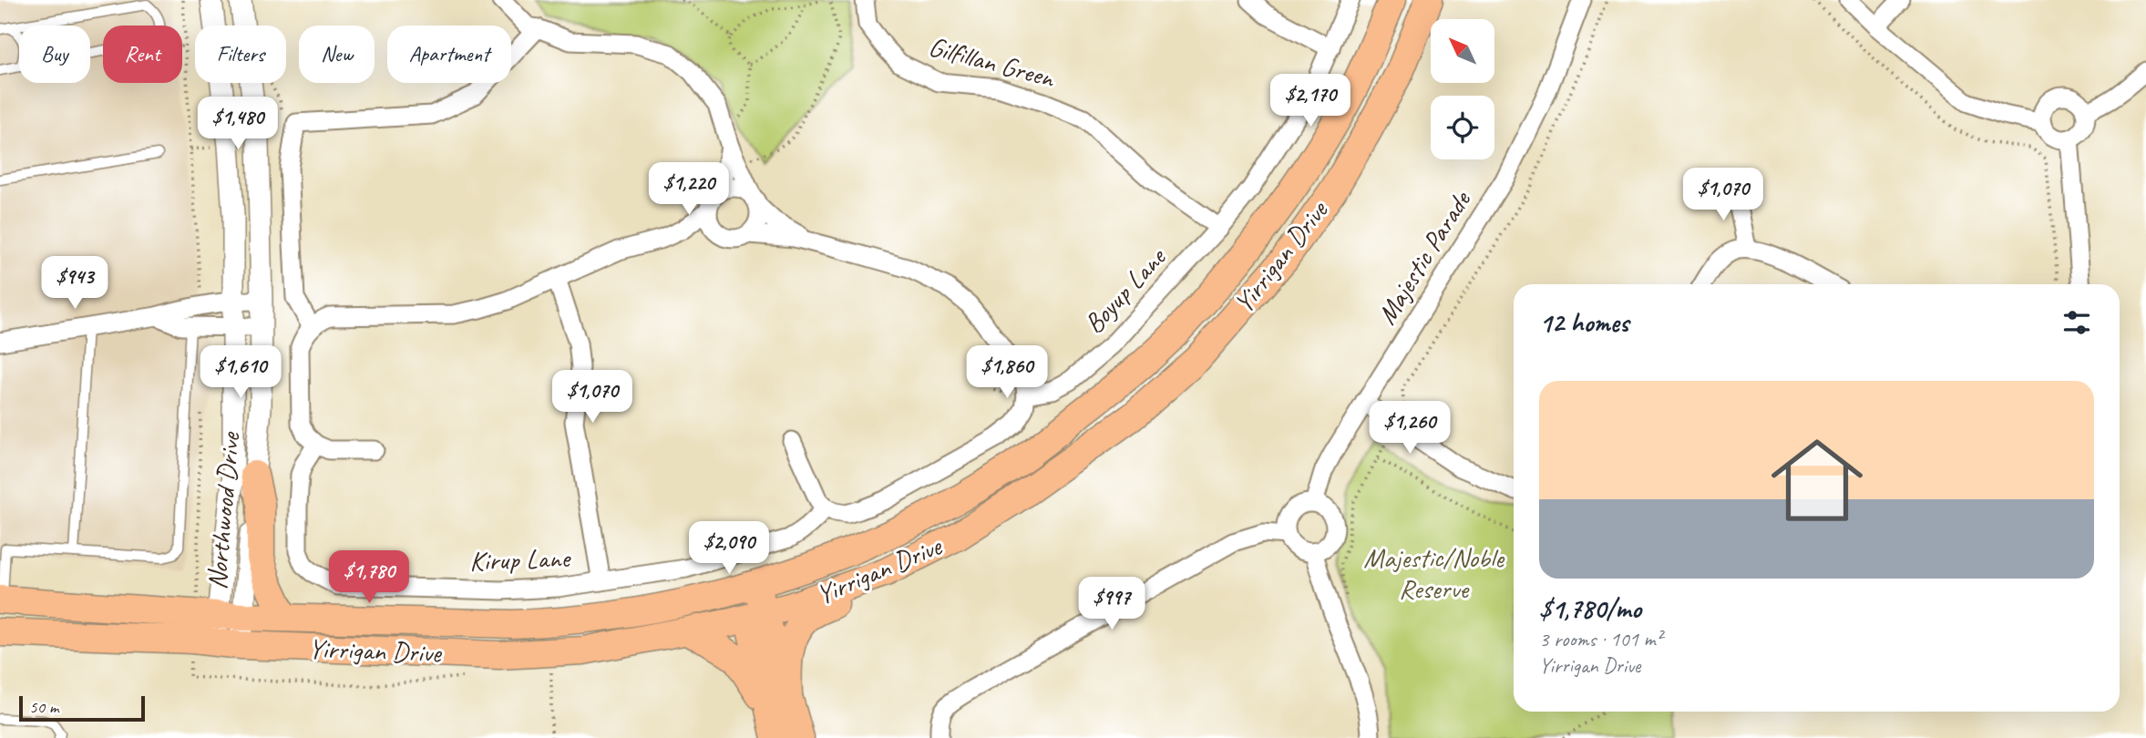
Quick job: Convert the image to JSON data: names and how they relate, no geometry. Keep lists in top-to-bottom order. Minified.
{"streets":{"main road":["Yirrigan Drive"],"street":["Gilfillan Green","Majestic Parade","Boyup Lane","Northwood Drive","Kirup Lane"]},"crossings":[["Gilfillan Green","Boyup Lane"],["Yirrigan Drive","Northwood Drive"]],"parks":["Majestic/Noble Reserve"],"scale_bar":"50 m","north":"top left","page":{"chip":["Buy","Rent","Filters","New","Apartment"],"price":["$2,170","$1,480","$1,220","$1,070","$943","$1,610","$1,860","$1,070","$1,260","$2,090","$1,780","$997"],"heading":"12 homes","list":[{"name":"$1,780/mo","note":"3 rooms · 101 m² · Yirrigan Drive"}],"scale":"50 m"}}
